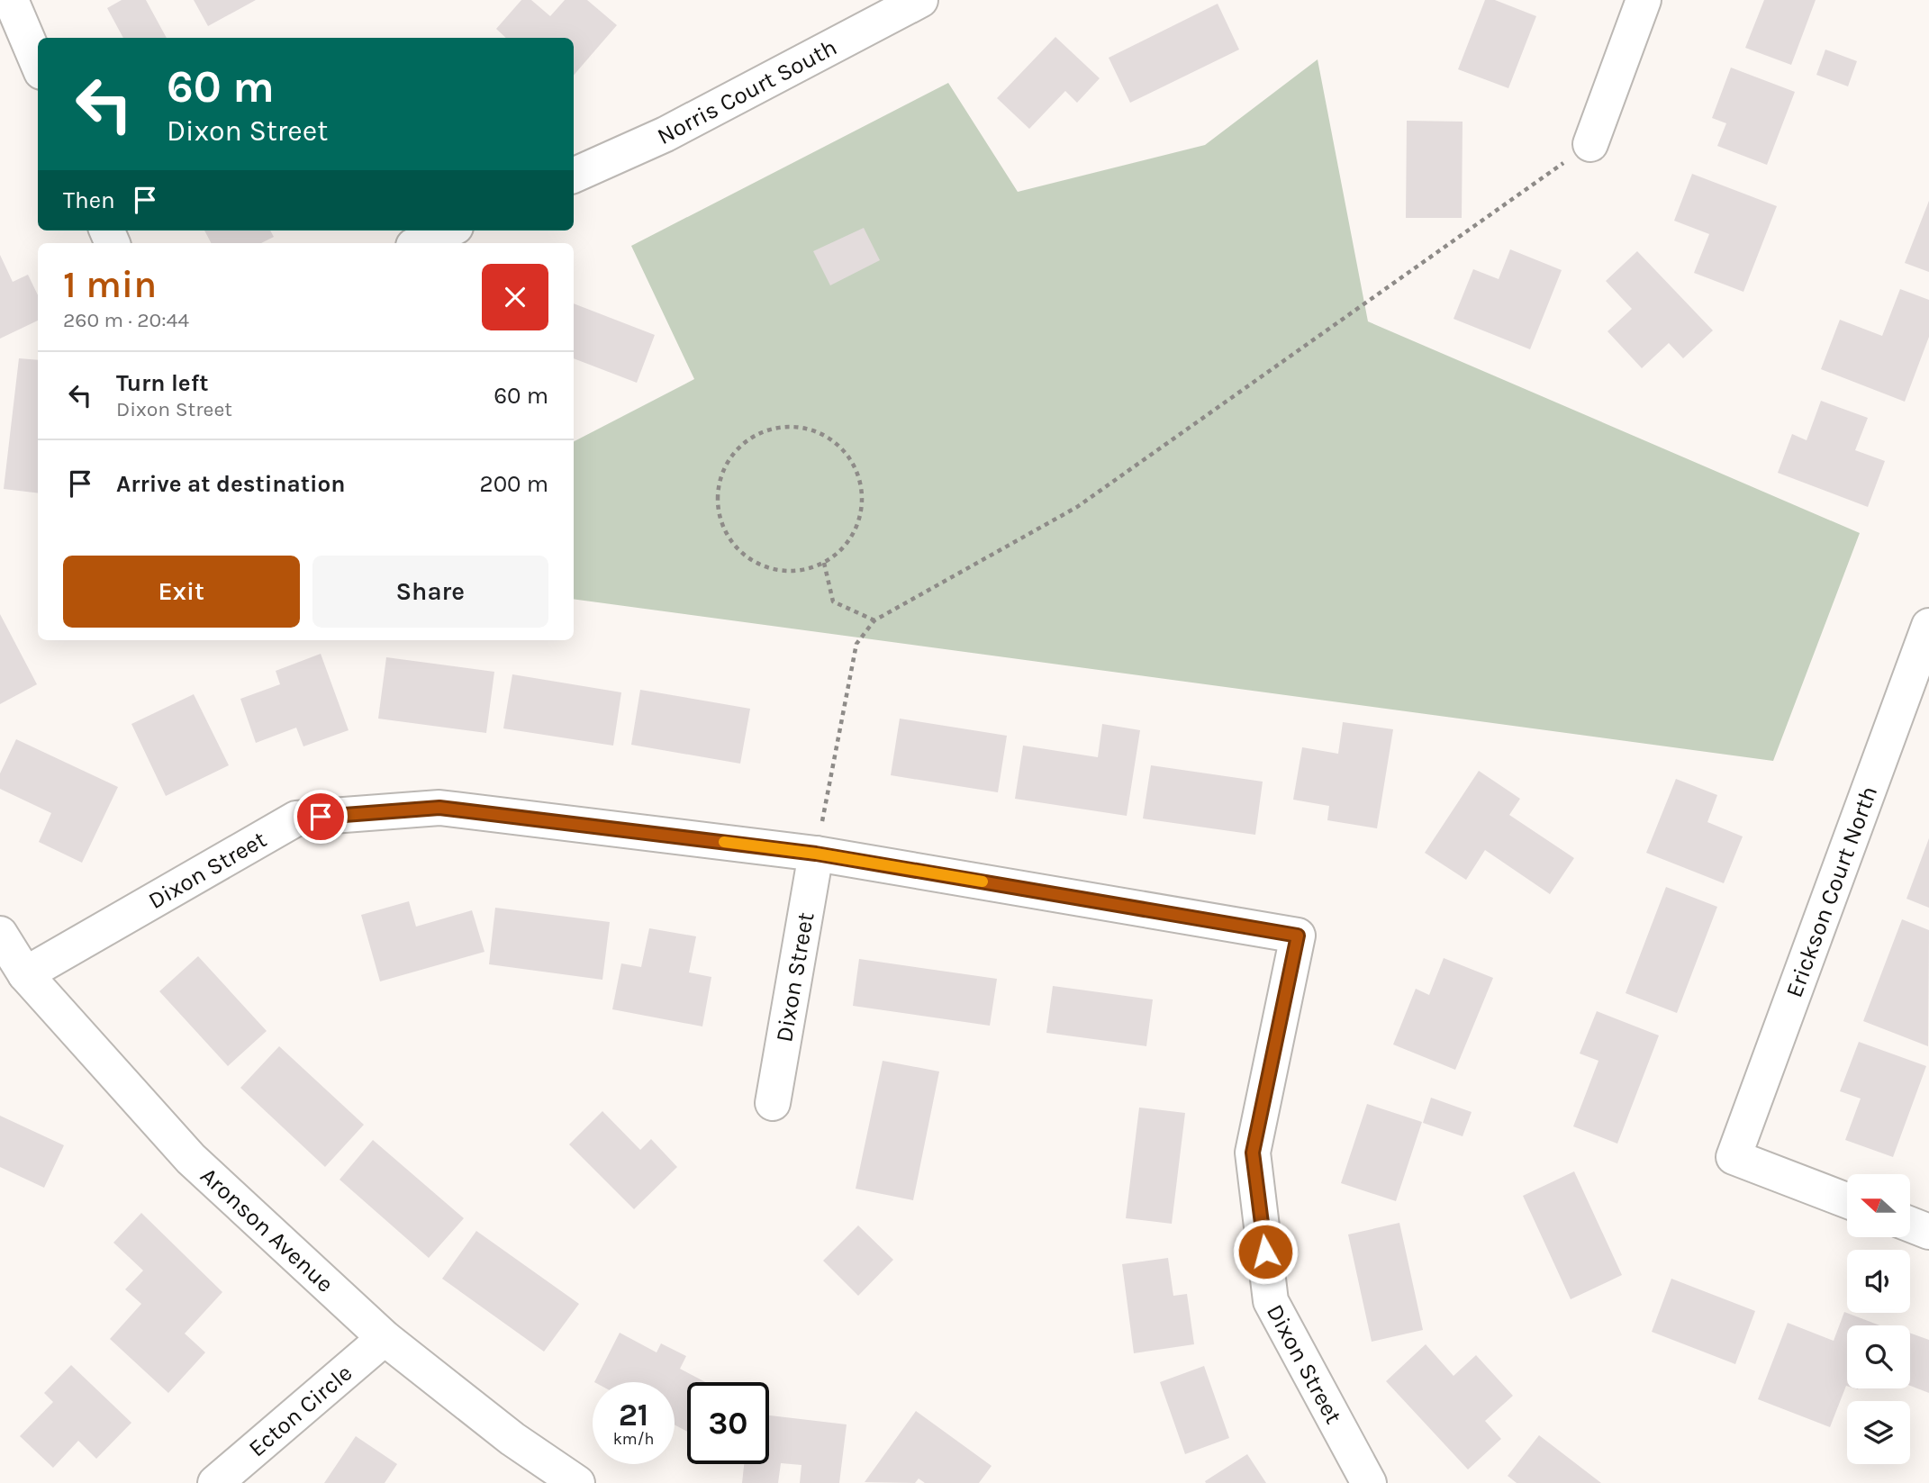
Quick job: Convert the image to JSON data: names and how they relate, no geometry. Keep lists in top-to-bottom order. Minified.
{"streets":{"street":["Norris Court South","Dixon Street","Erickson Court North","Aronson Avenue","Ecton Circle"]},"crossings":[["Dixon Street","Aronson Avenue"],["Aronson Avenue","Ecton Circle"]],"north":"left","page":{"turn":["60 m","Dixon Street"],"then":"Then","heading":["1 min","260 m · 20:44"],"list":[{"name":"Turn left","note":"Dixon Street","value":"60 m"},{"name":"Arrive at destination","value":"200 m"}],"buttons":["Exit","Share"],"speed":"21 km/h","limit":"30"}}
